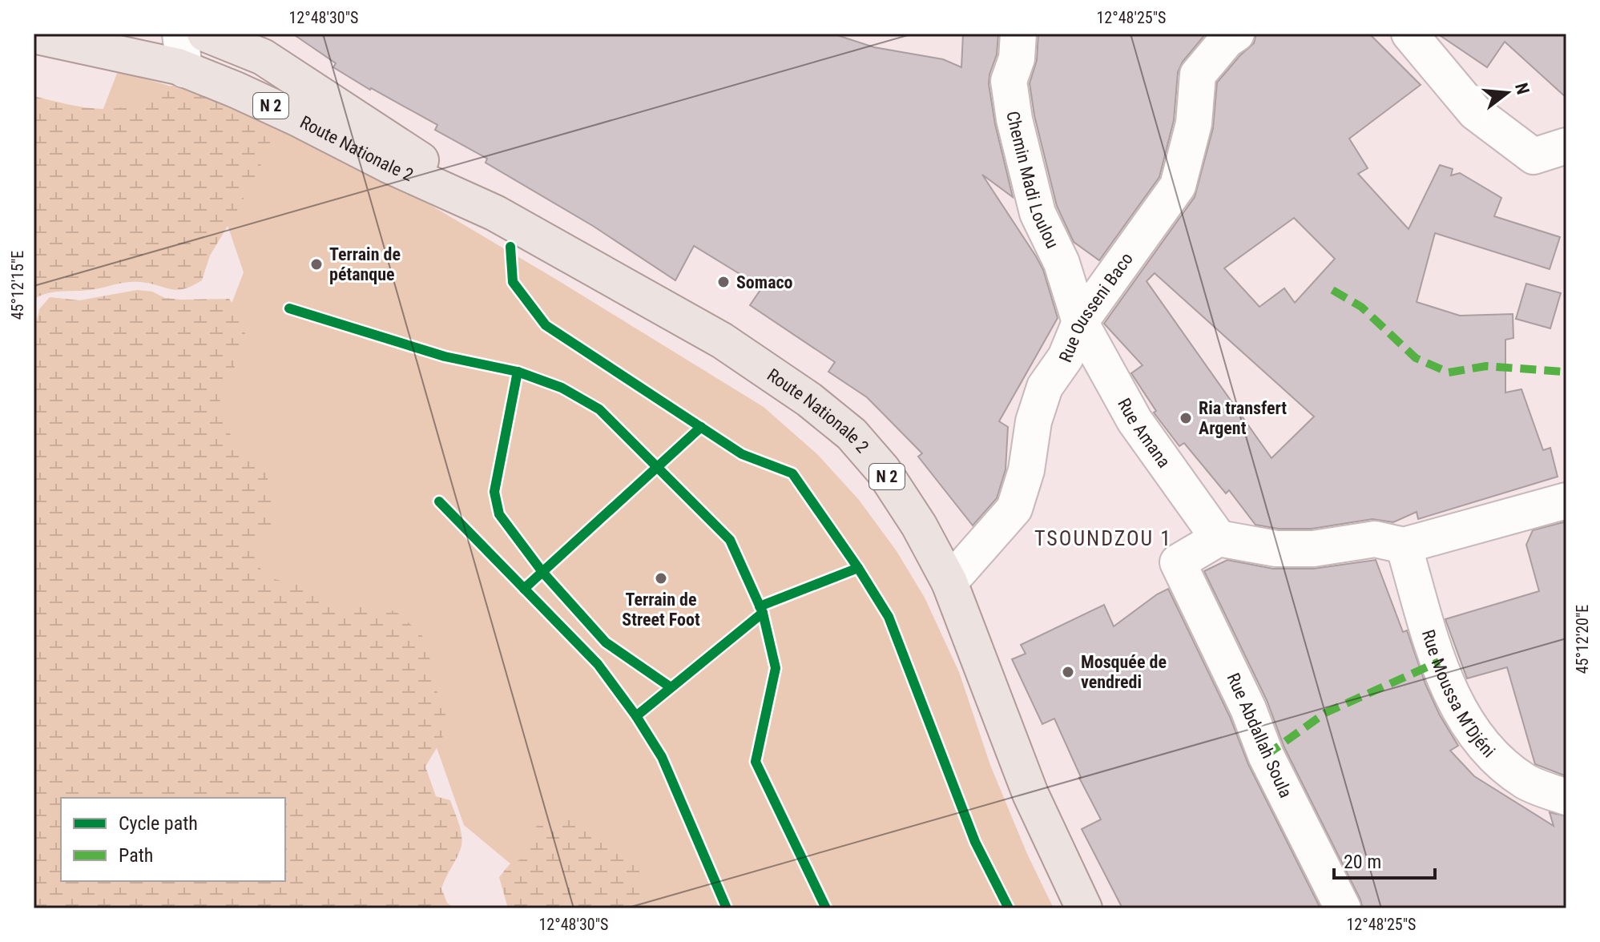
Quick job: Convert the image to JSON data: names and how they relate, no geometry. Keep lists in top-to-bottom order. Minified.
{"streets":{"main road":["N 2","Route Nationale 2"],"street":["Chemin Madi Loulou","Rue Ousseni Baco","Rue Amana","Rue Moussa M’Djéni","Rue Abdallah Soula"]},"crossings":[["Route Nationale 2","Rue Ousseni Baco"],["Chemin Madi Loulou","Rue Ousseni Baco"],["Chemin Madi Loulou","Rue Amana"],["Rue Ousseni Baco","Rue Amana"],["Rue Amana","Rue Abdallah Soula"]],"districts":["TSOUNDZOU 1"],"places":["Terrain de pétanque","Somaco","Ria transfert Argent","Terrain de Street Foot","Mosquée de vendredi"],"legend":["Cycle path","Path"],"scale_bar":"20 m","north":"right","coordinates":["12°48'30\"S","12°48'25\"S","45°12'15\"E","45°12'20\"E"]}
